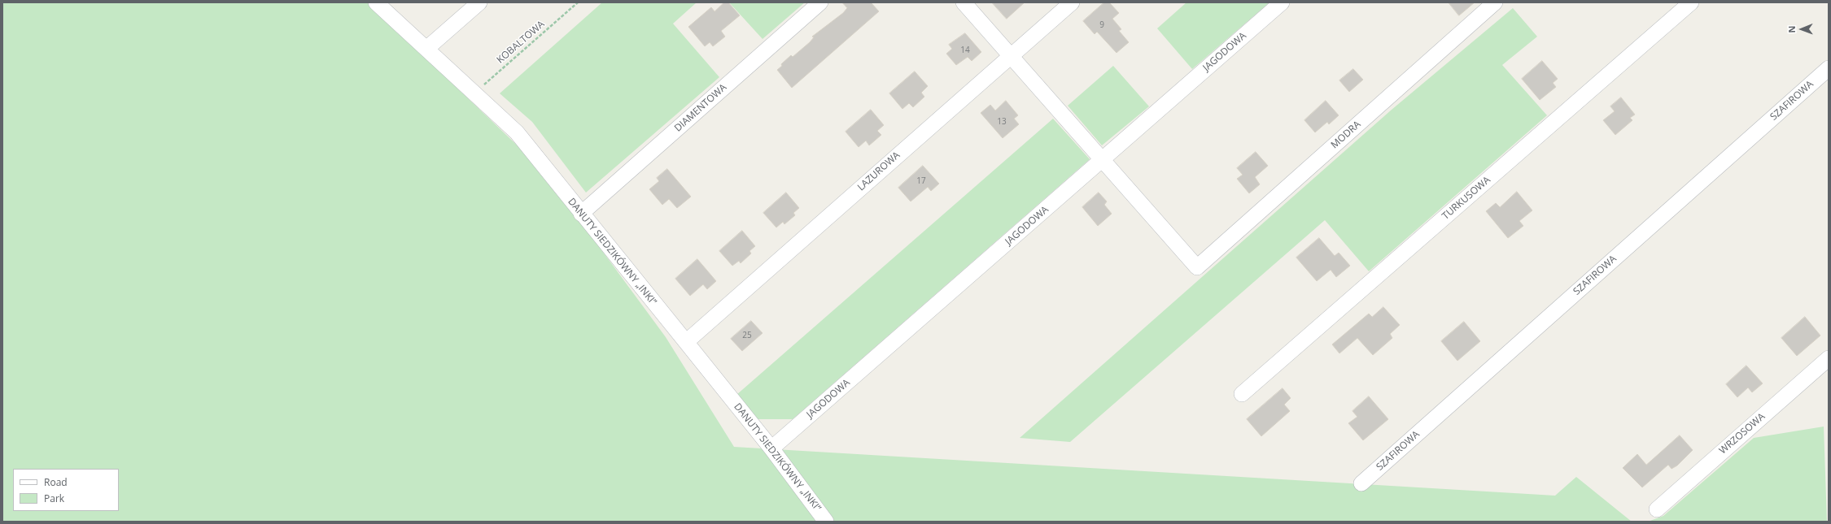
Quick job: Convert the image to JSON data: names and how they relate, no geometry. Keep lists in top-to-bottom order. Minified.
{"streets":{"street":["JAGODOWA","SZAFIROWA","DIAMENTOWA","MODRA","LAZUROWA","TURKUSOWA","DANUTY SIEDZIKÓWNY „INKI”","WRZOSOWA"],"path":["KOBALTOWA"]},"crossings":[["KOBALTOWA","DANUTY SIEDZIKÓWNY „INKI”"],["JAGODOWA","MODRA"],["JAGODOWA","DANUTY SIEDZIKÓWNY „INKI”"],["DIAMENTOWA","DANUTY SIEDZIKÓWNY „INKI”"],["LAZUROWA","DANUTY SIEDZIKÓWNY „INKI”"]],"house_numbers":["9","14","13","17","25"],"legend":["Road","Park"],"north":"left"}
